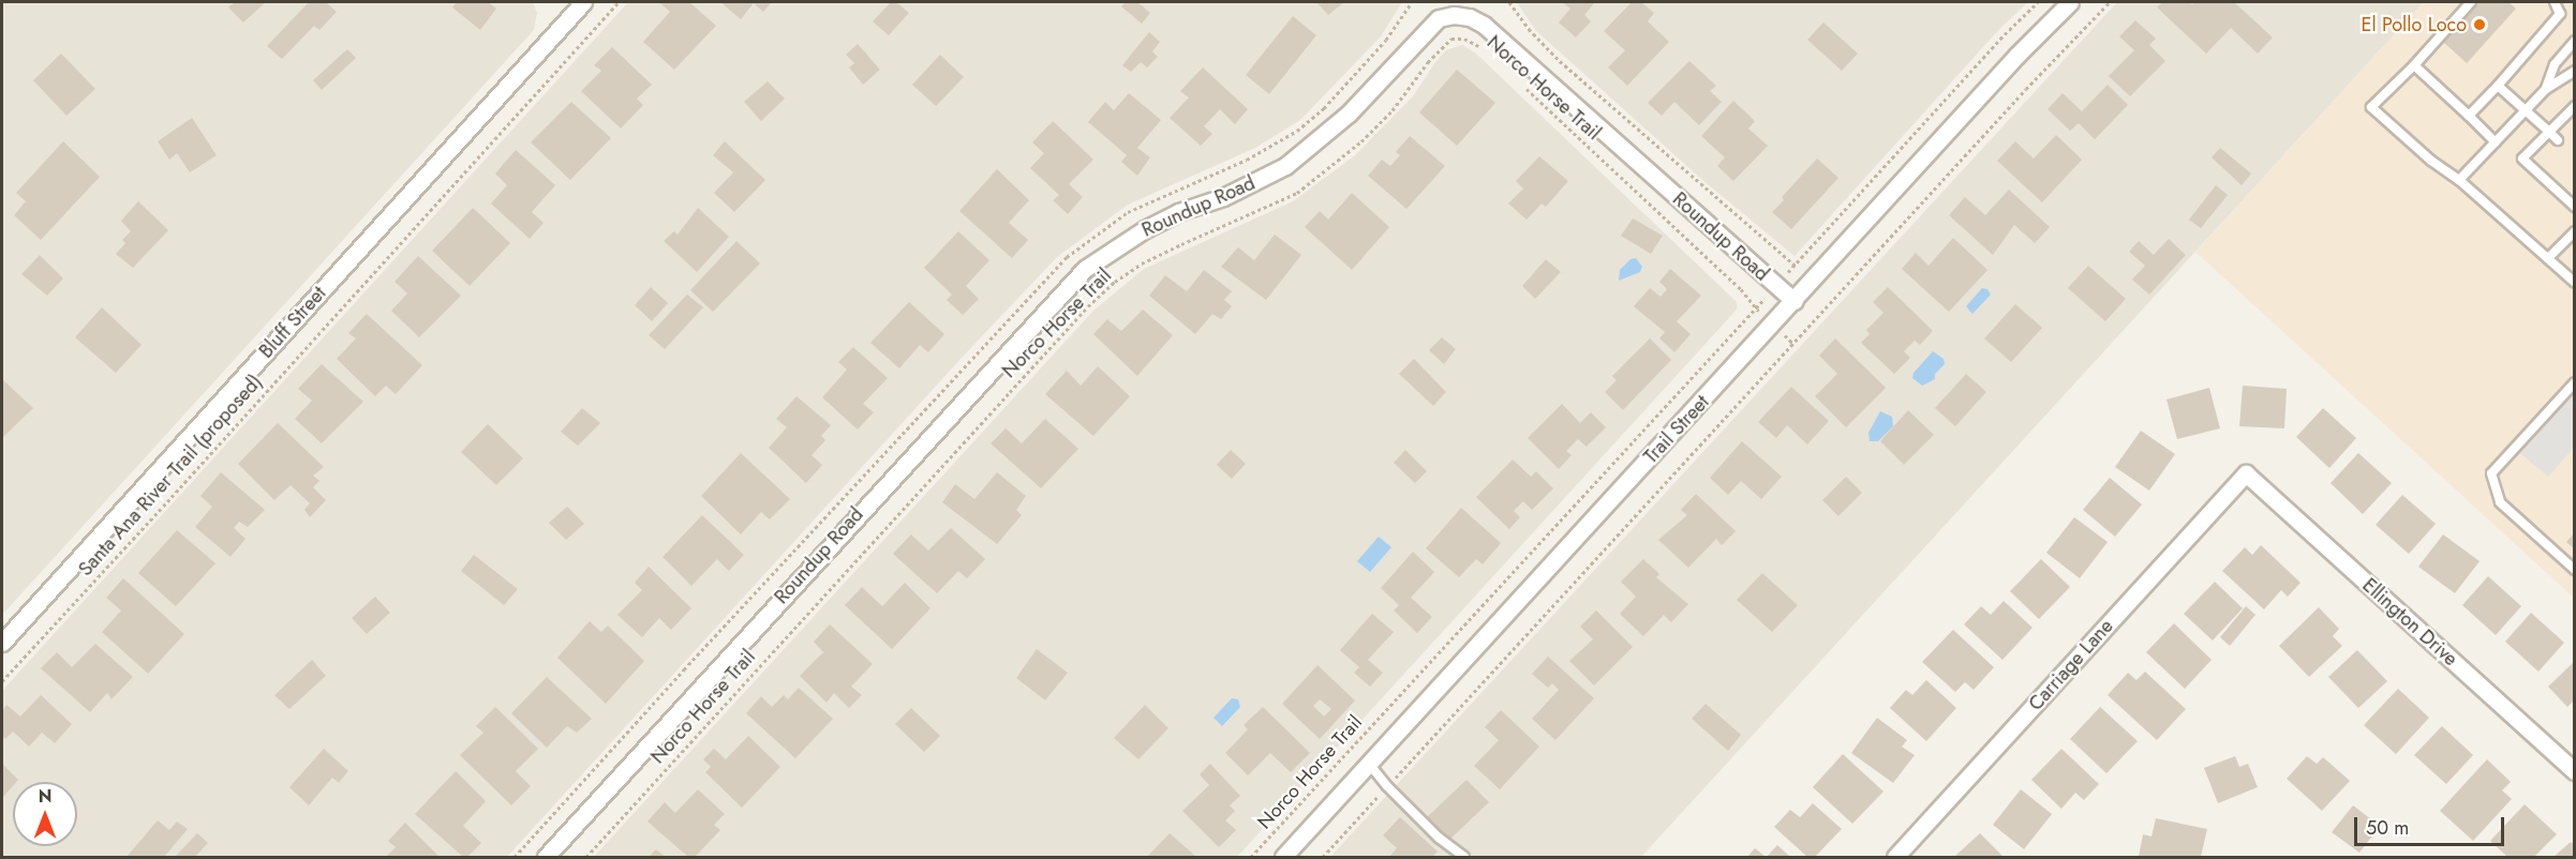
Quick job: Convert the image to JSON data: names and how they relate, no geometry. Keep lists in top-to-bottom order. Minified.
{"streets":{"street":["Roundup Road","Bluff Street","Trail Street","Ellington Drive","Carriage Lane"],"path":["Norco Horse Trail","Santa Ana River Trail (proposed)"]},"crossings":[["Norco Horse Trail","Roundup Road"],["Norco Horse Trail","Trail Street"],["Roundup Road","Trail Street"],["Ellington Drive","Carriage Lane"]],"places":["El Pollo Loco"],"scale_bar":"50 m","north":"top"}
